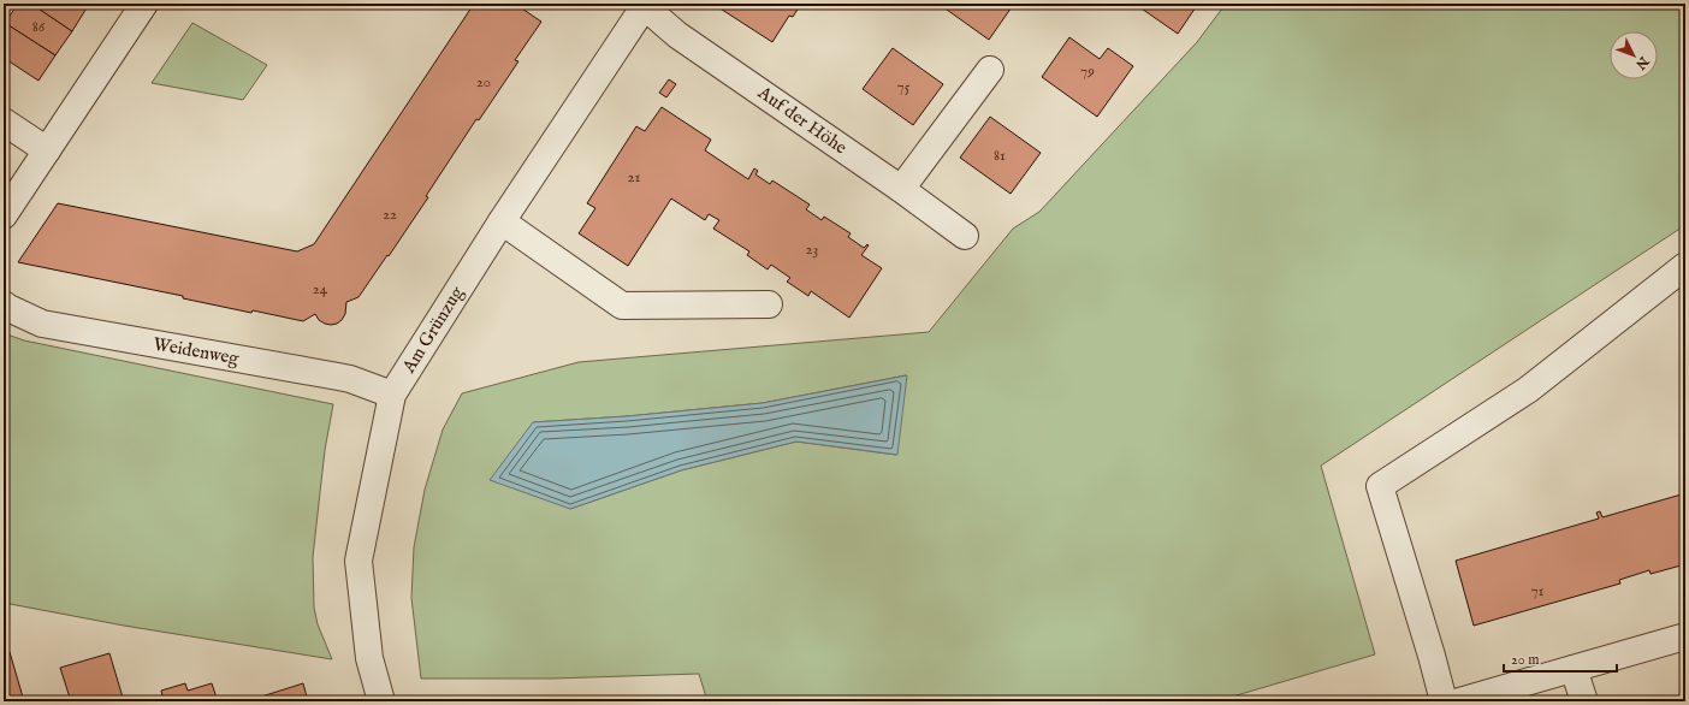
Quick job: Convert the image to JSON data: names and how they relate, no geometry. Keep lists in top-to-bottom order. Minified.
{"streets":{"street":["Auf der Höhe","Am Grünzug","Weidenweg"]},"crossings":[["Auf der Höhe","Am Grünzug"],["Am Grünzug","Weidenweg"]],"house_numbers":["86","79","20","75","81","21","22","23","24","71"],"scale_bar":"20 m","north":"bottom right"}
